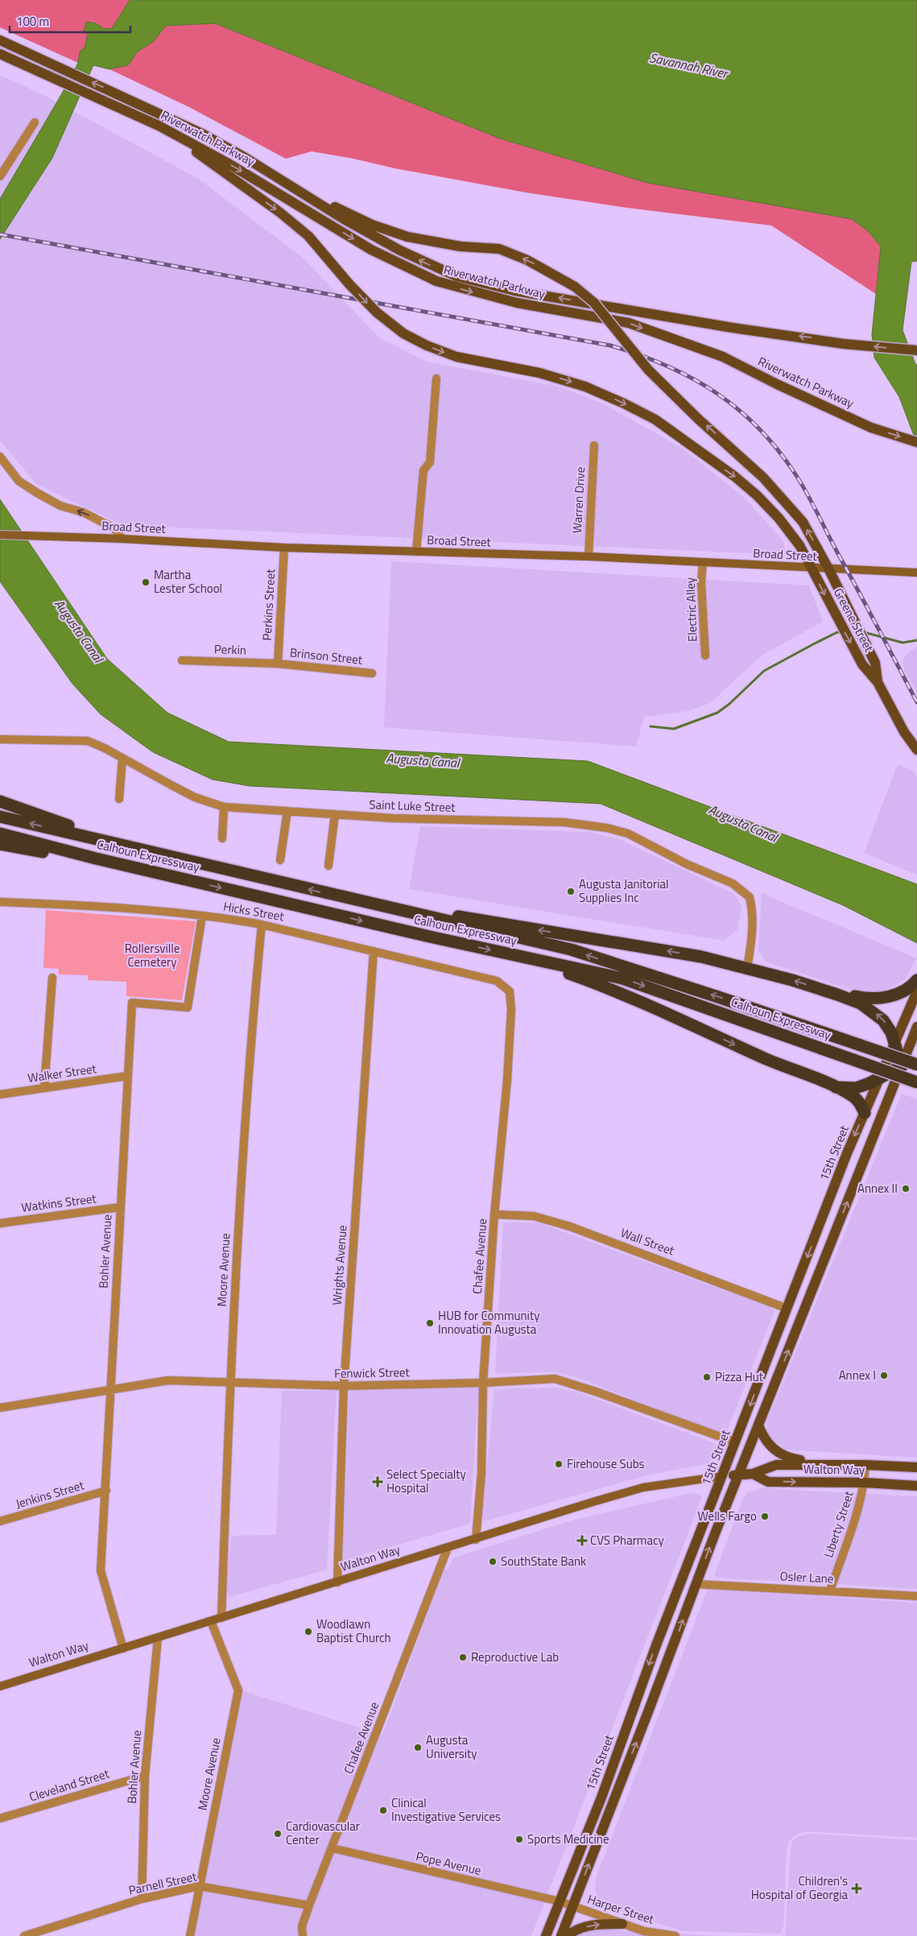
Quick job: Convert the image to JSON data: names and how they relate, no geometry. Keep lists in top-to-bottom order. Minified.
{"streets":{"highway":["Calhoun Expressway"],"main road":["Riverwatch Parkway","Broad Street","Greene Street","15th Street","Walton Way"],"street":["Warren Drive","Perkins Street","Electric Alley","Perkin","Brinson Street","Saint Luke Street","Hicks Street","Walker Street","Watkins Street","Wall Street","Bohler Avenue","Chafee Avenue","Wrights Avenue","Moore Avenue","Fenwick Street","Jenkins Street","Liberty Street","Osler Lane","Cleveland Street","Pope Avenue","Parnell Street","Harper Street"]},"crossings":[["Riverwatch Parkway","Greene Street"],["Warren Drive","Broad Street"],["Broad Street","Perkins Street"],["Broad Street","Electric Alley"],["Broad Street","Greene Street"],["Perkins Street","Perkin"],["Perkins Street","Brinson Street"],["Perkin","Brinson Street"],["Hicks Street","Bohler Avenue"],["Hicks Street","Chafee Avenue"],["Hicks Street","Wrights Avenue"],["Hicks Street","Moore Avenue"],["Walker Street","Bohler Avenue"],["15th Street","Wall Street"],["15th Street","Fenwick Street"],["15th Street","Walton Way"],["15th Street","Pope Avenue"],["15th Street","Harper Street"],["Watkins Street","Bohler Avenue"],["Wall Street","Chafee Avenue"],["Bohler Avenue","Fenwick Street"],["Bohler Avenue","Walton Way"],["Bohler Avenue","Jenkins Street"],["Bohler Avenue","Cleveland Street"],["Bohler Avenue","Parnell Street"],["Chafee Avenue","Fenwick Street"],["Chafee Avenue","Walton Way"],["Chafee Avenue","Pope Avenue"],["Chafee Avenue","Parnell Street"],["Wrights Avenue","Fenwick Street"],["Wrights Avenue","Walton Way"],["Moore Avenue","Fenwick Street"],["Moore Avenue","Walton Way"],["Moore Avenue","Parnell Street"],["Walton Way","Liberty Street"],["Liberty Street","Osler Lane"],["Pope Avenue","Harper Street"]],"water":["Savannah River","Augusta Canal"],"parks":["Rollersville Cemetery"],"places":{"other":["Martha Lester School","Augusta Janitorial Supplies Inc","Annex II","HUB for Community Innovation Augusta","Annex I","Pizza Hut","Firehouse Subs","Wells Fargo","SouthState Bank","Woodlawn Baptist Church","Reproductive Lab","Augusta University","Clinical Investigative Services","Cardiovascular Center","Sports Medicine"],"health":["Select Specialty Hospital","CVS Pharmacy","Children's Hospital of Georgia"]},"scale_bar":"100 m"}
